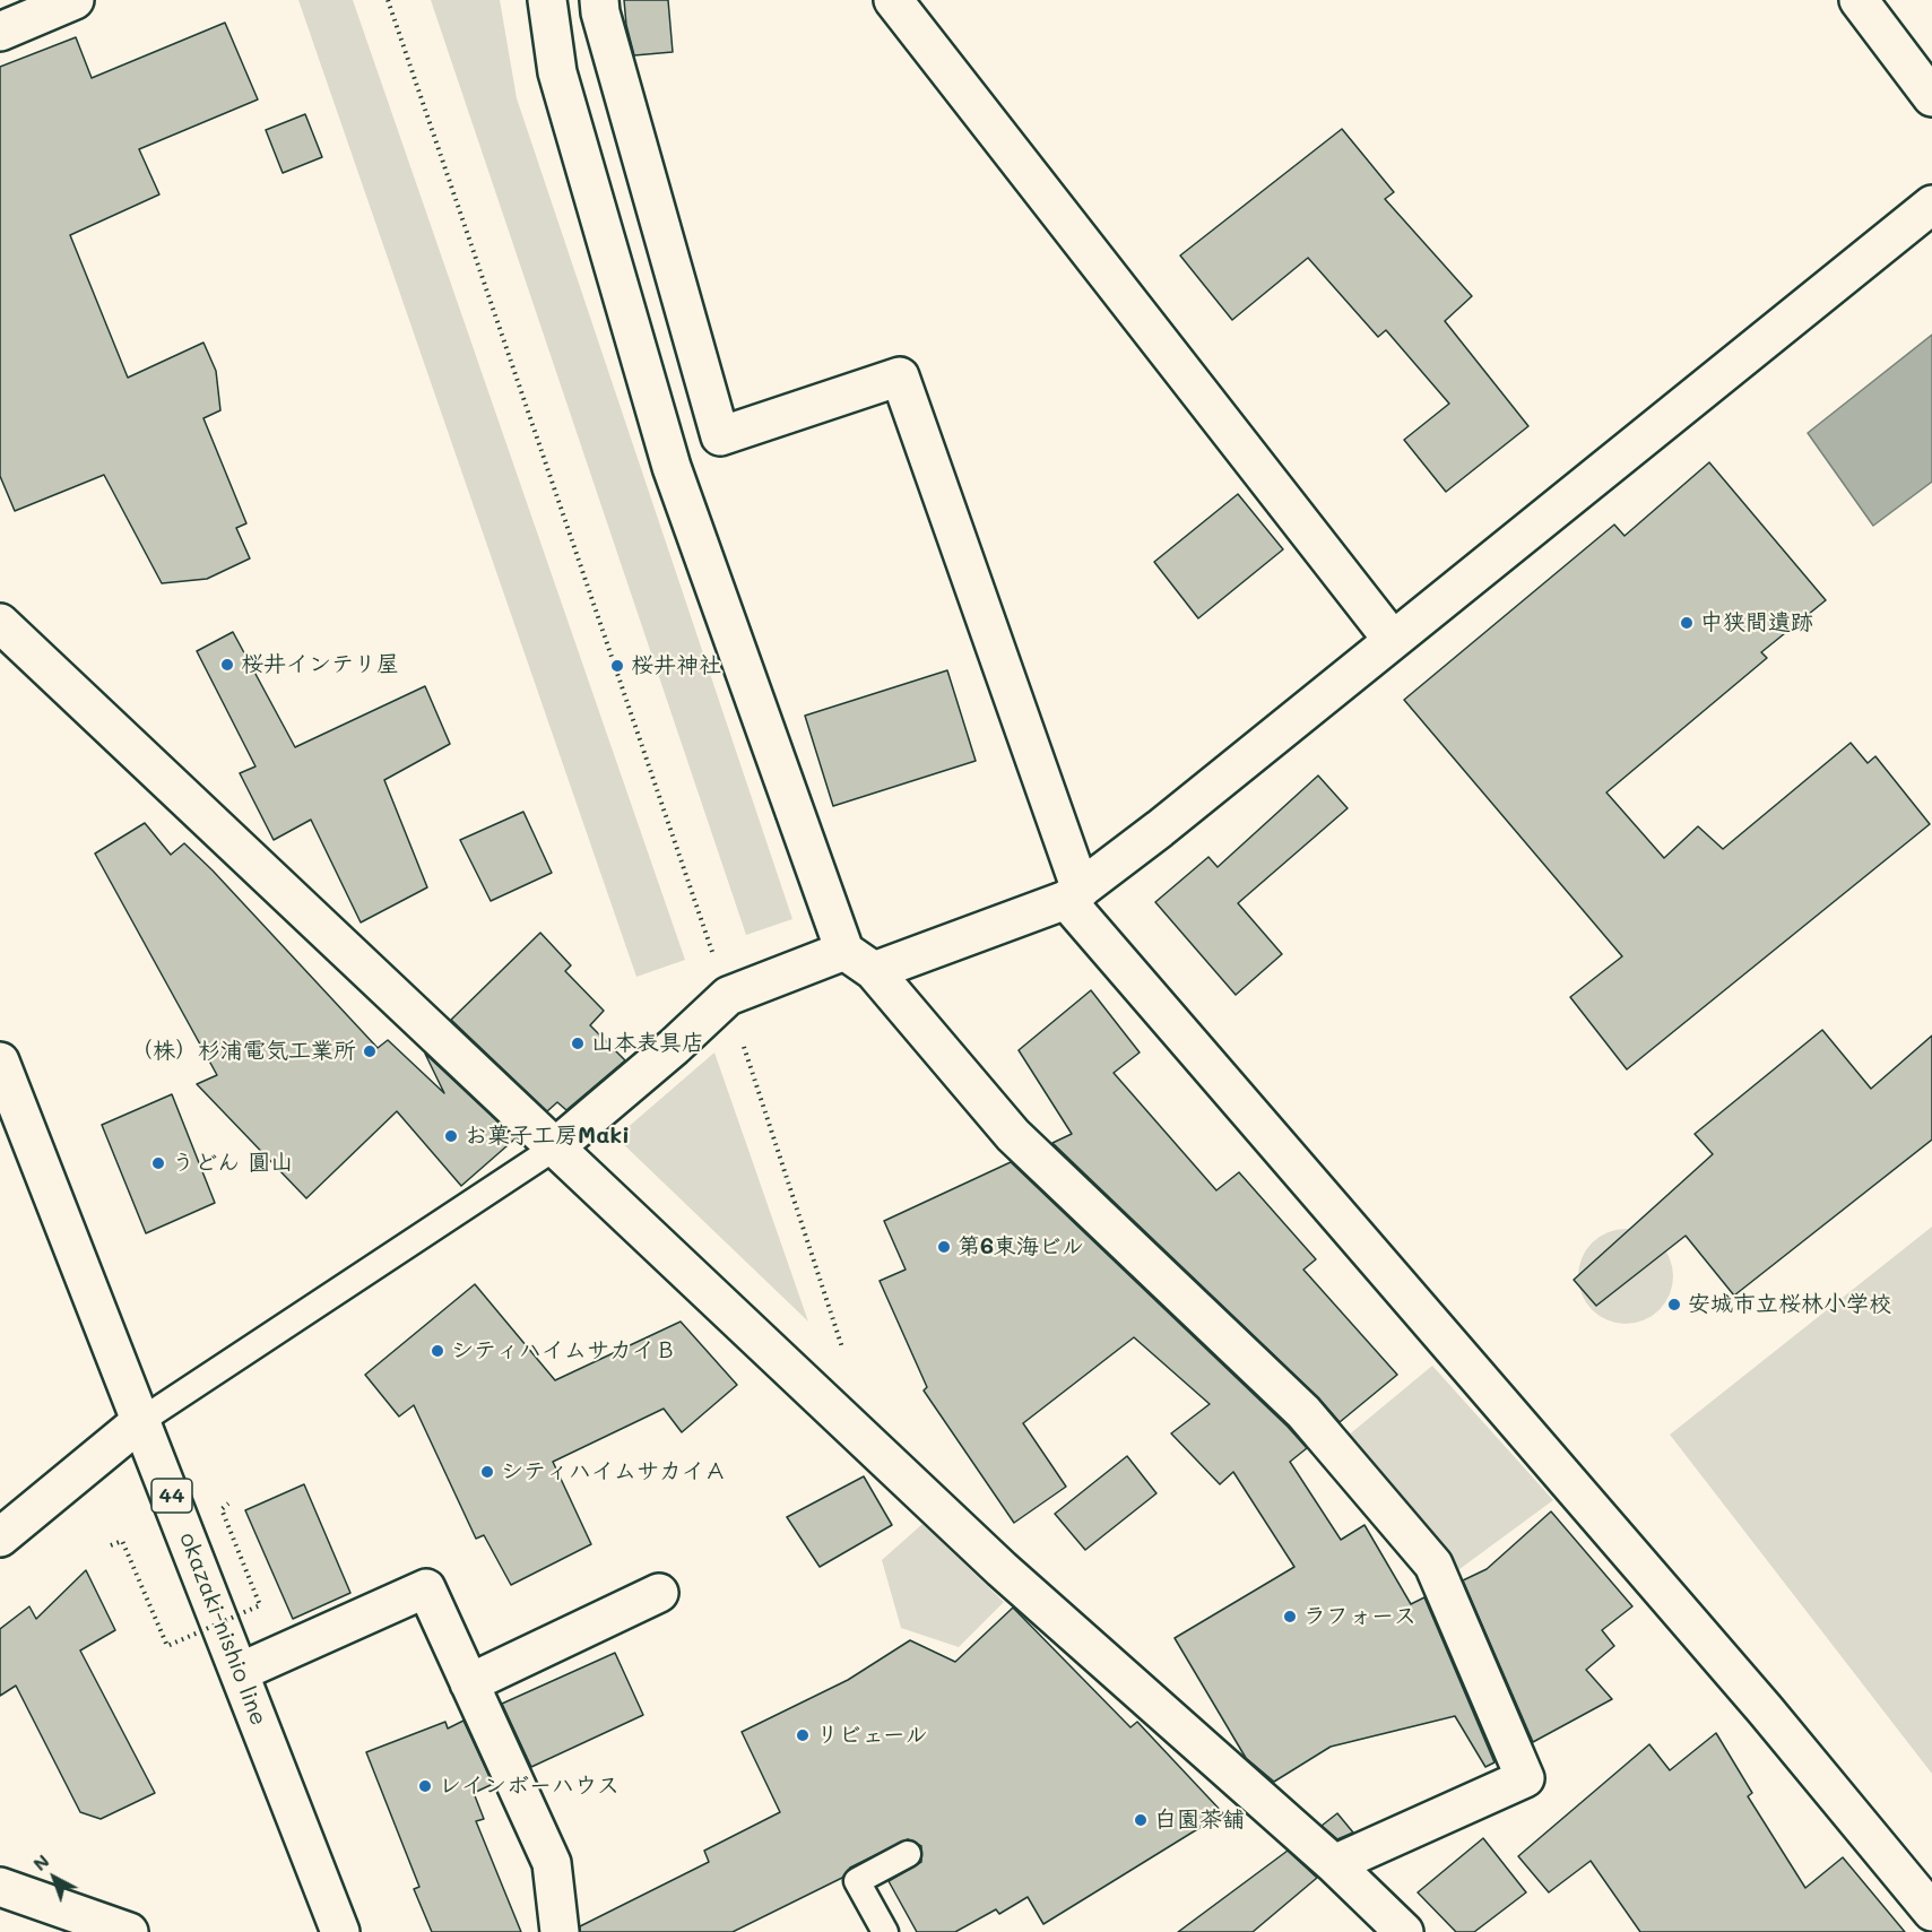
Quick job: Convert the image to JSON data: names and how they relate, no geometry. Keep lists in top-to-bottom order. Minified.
{"streets":{"street":["44","okazaki-nishio line"]},"places":["中狭間遺跡","桜井インテリ屋","桜井神社","山本表具店","（株）杉浦電気工業所","お菓子工房Maki","うどん 圓山","第6東海ビル","安城市立桜林小学校","シティハイムサカイＢ","シティハイムサカイＡ","ラフォース","リビェール","レインボーハウス","白園茶舗"],"north":"top left"}
